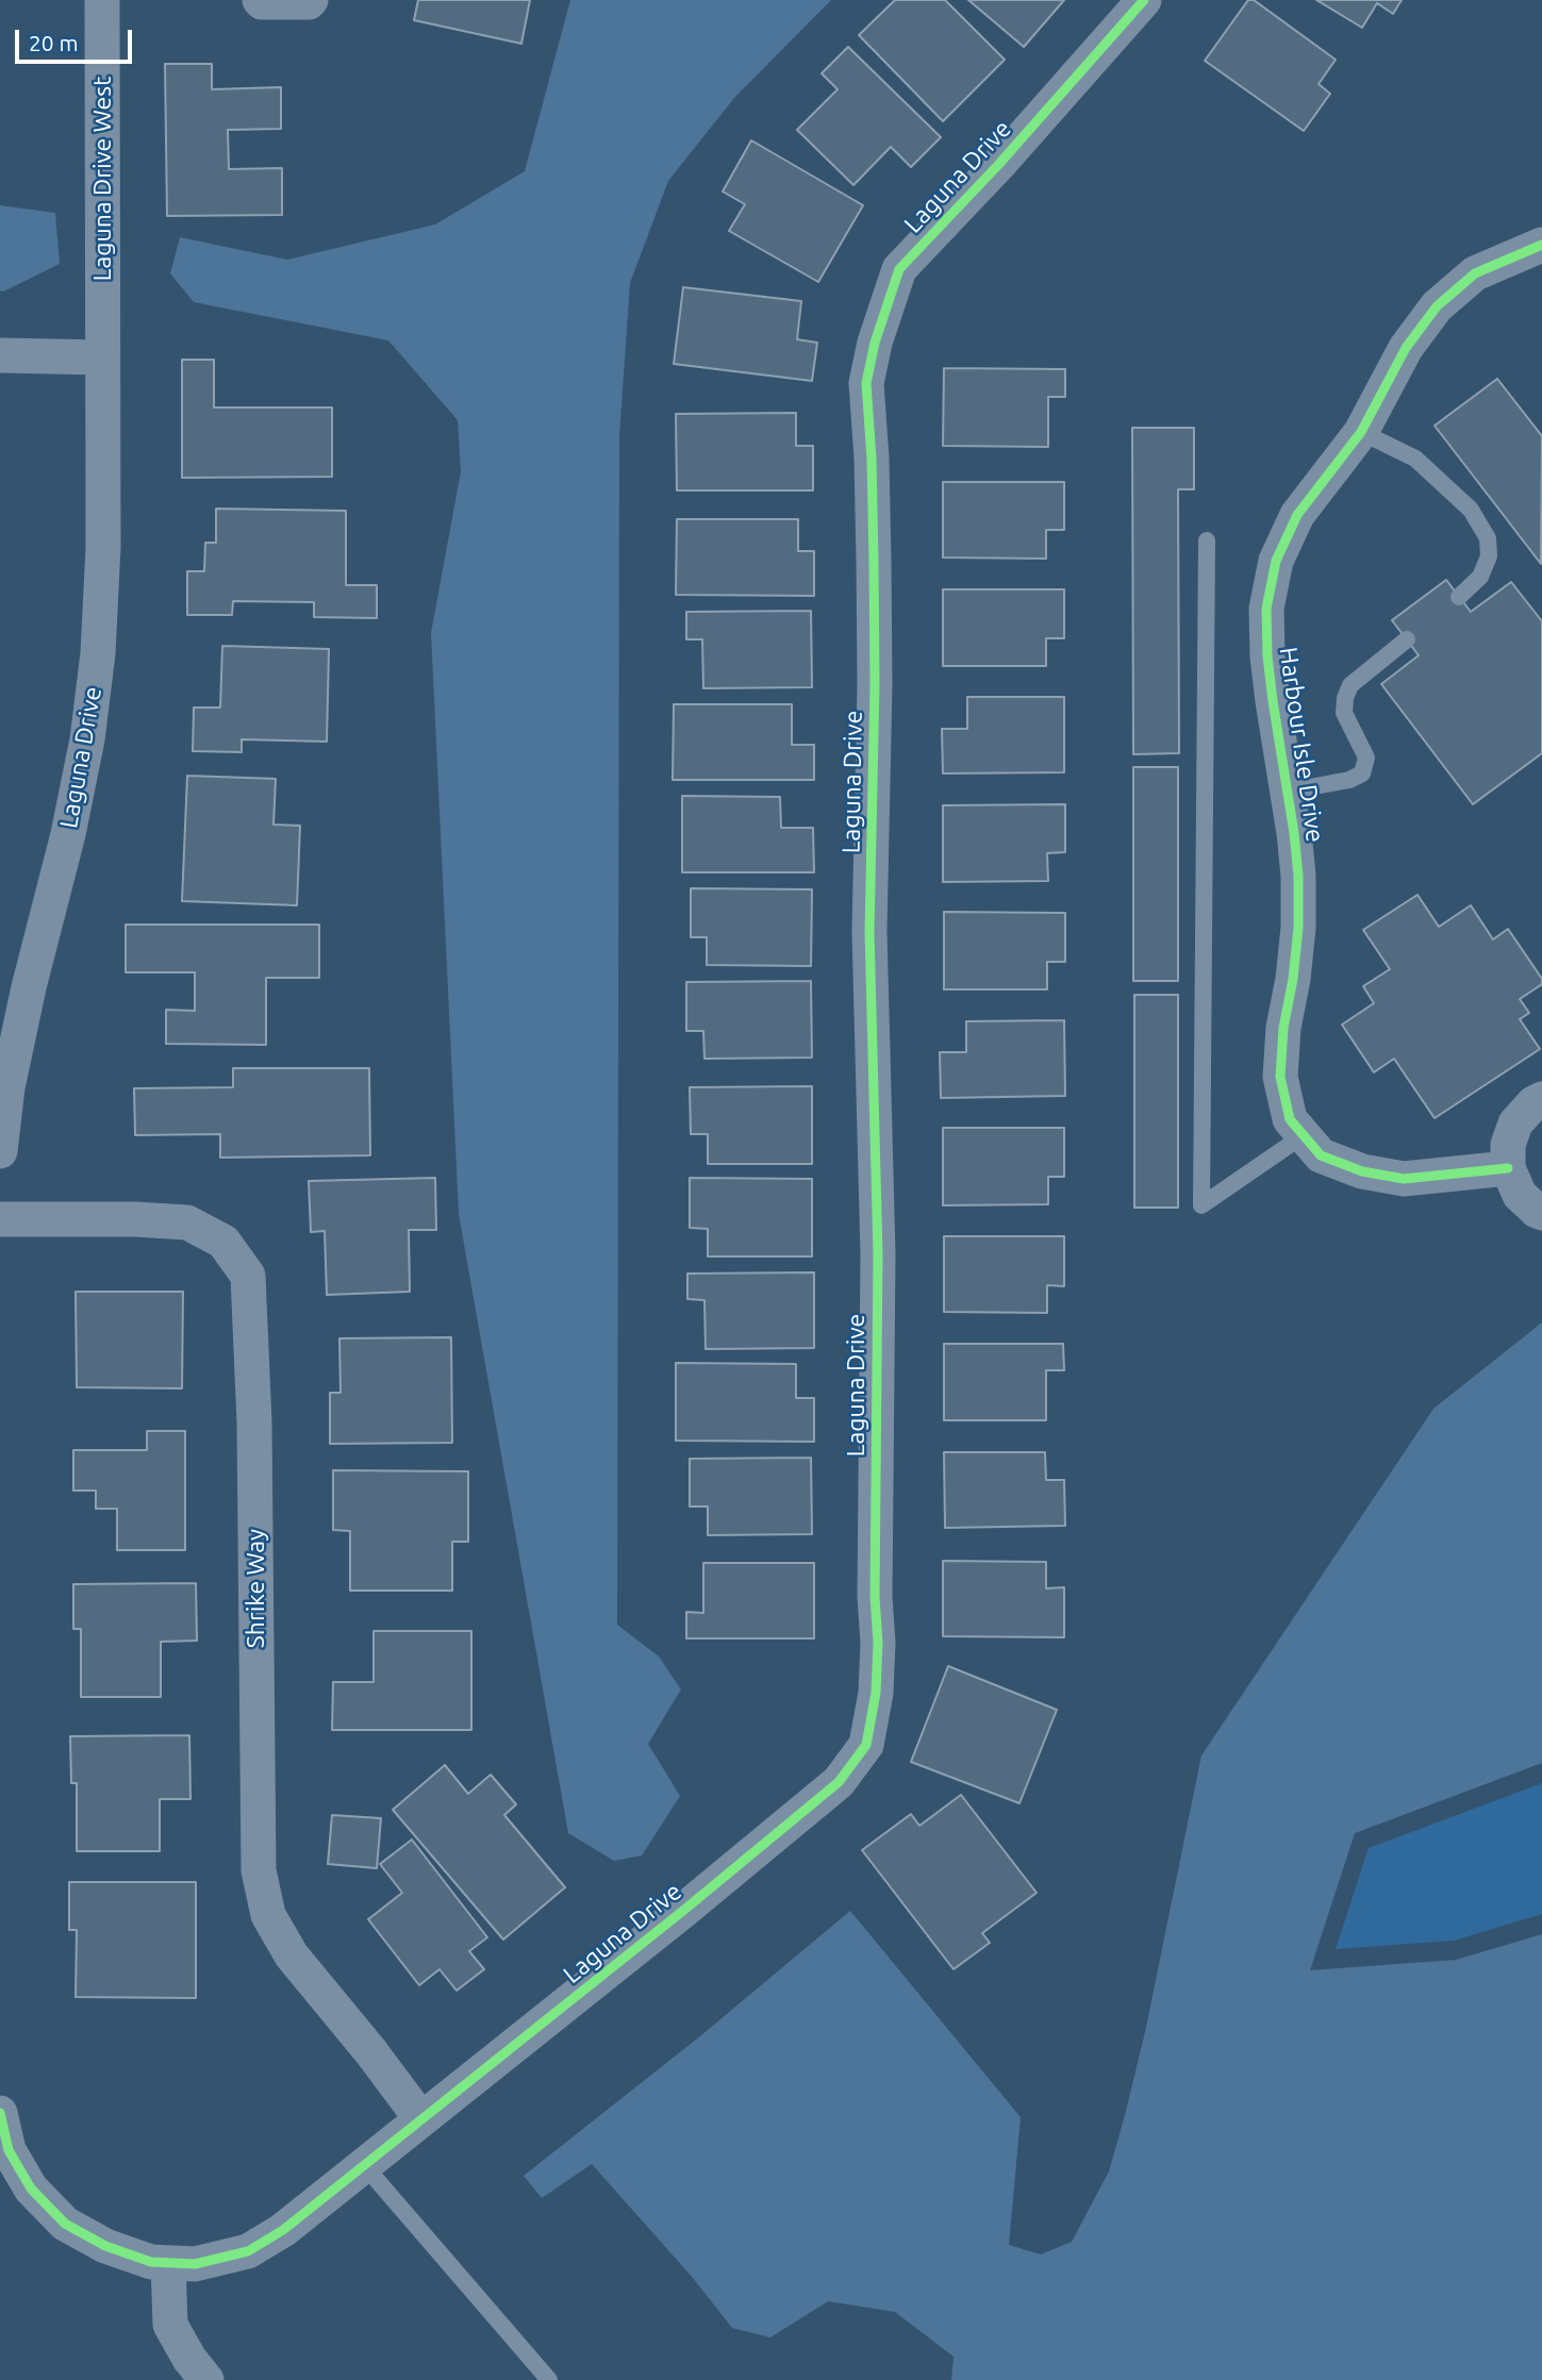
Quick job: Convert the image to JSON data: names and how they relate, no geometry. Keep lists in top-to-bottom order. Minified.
{"streets":{"street":["Laguna Drive","Laguna Drive West","Harbour Isle Drive","Shrike Way"]},"crossings":[["Laguna Drive","Laguna Drive West"],["Laguna Drive","Shrike Way"]],"scale_bar":"20 m"}
